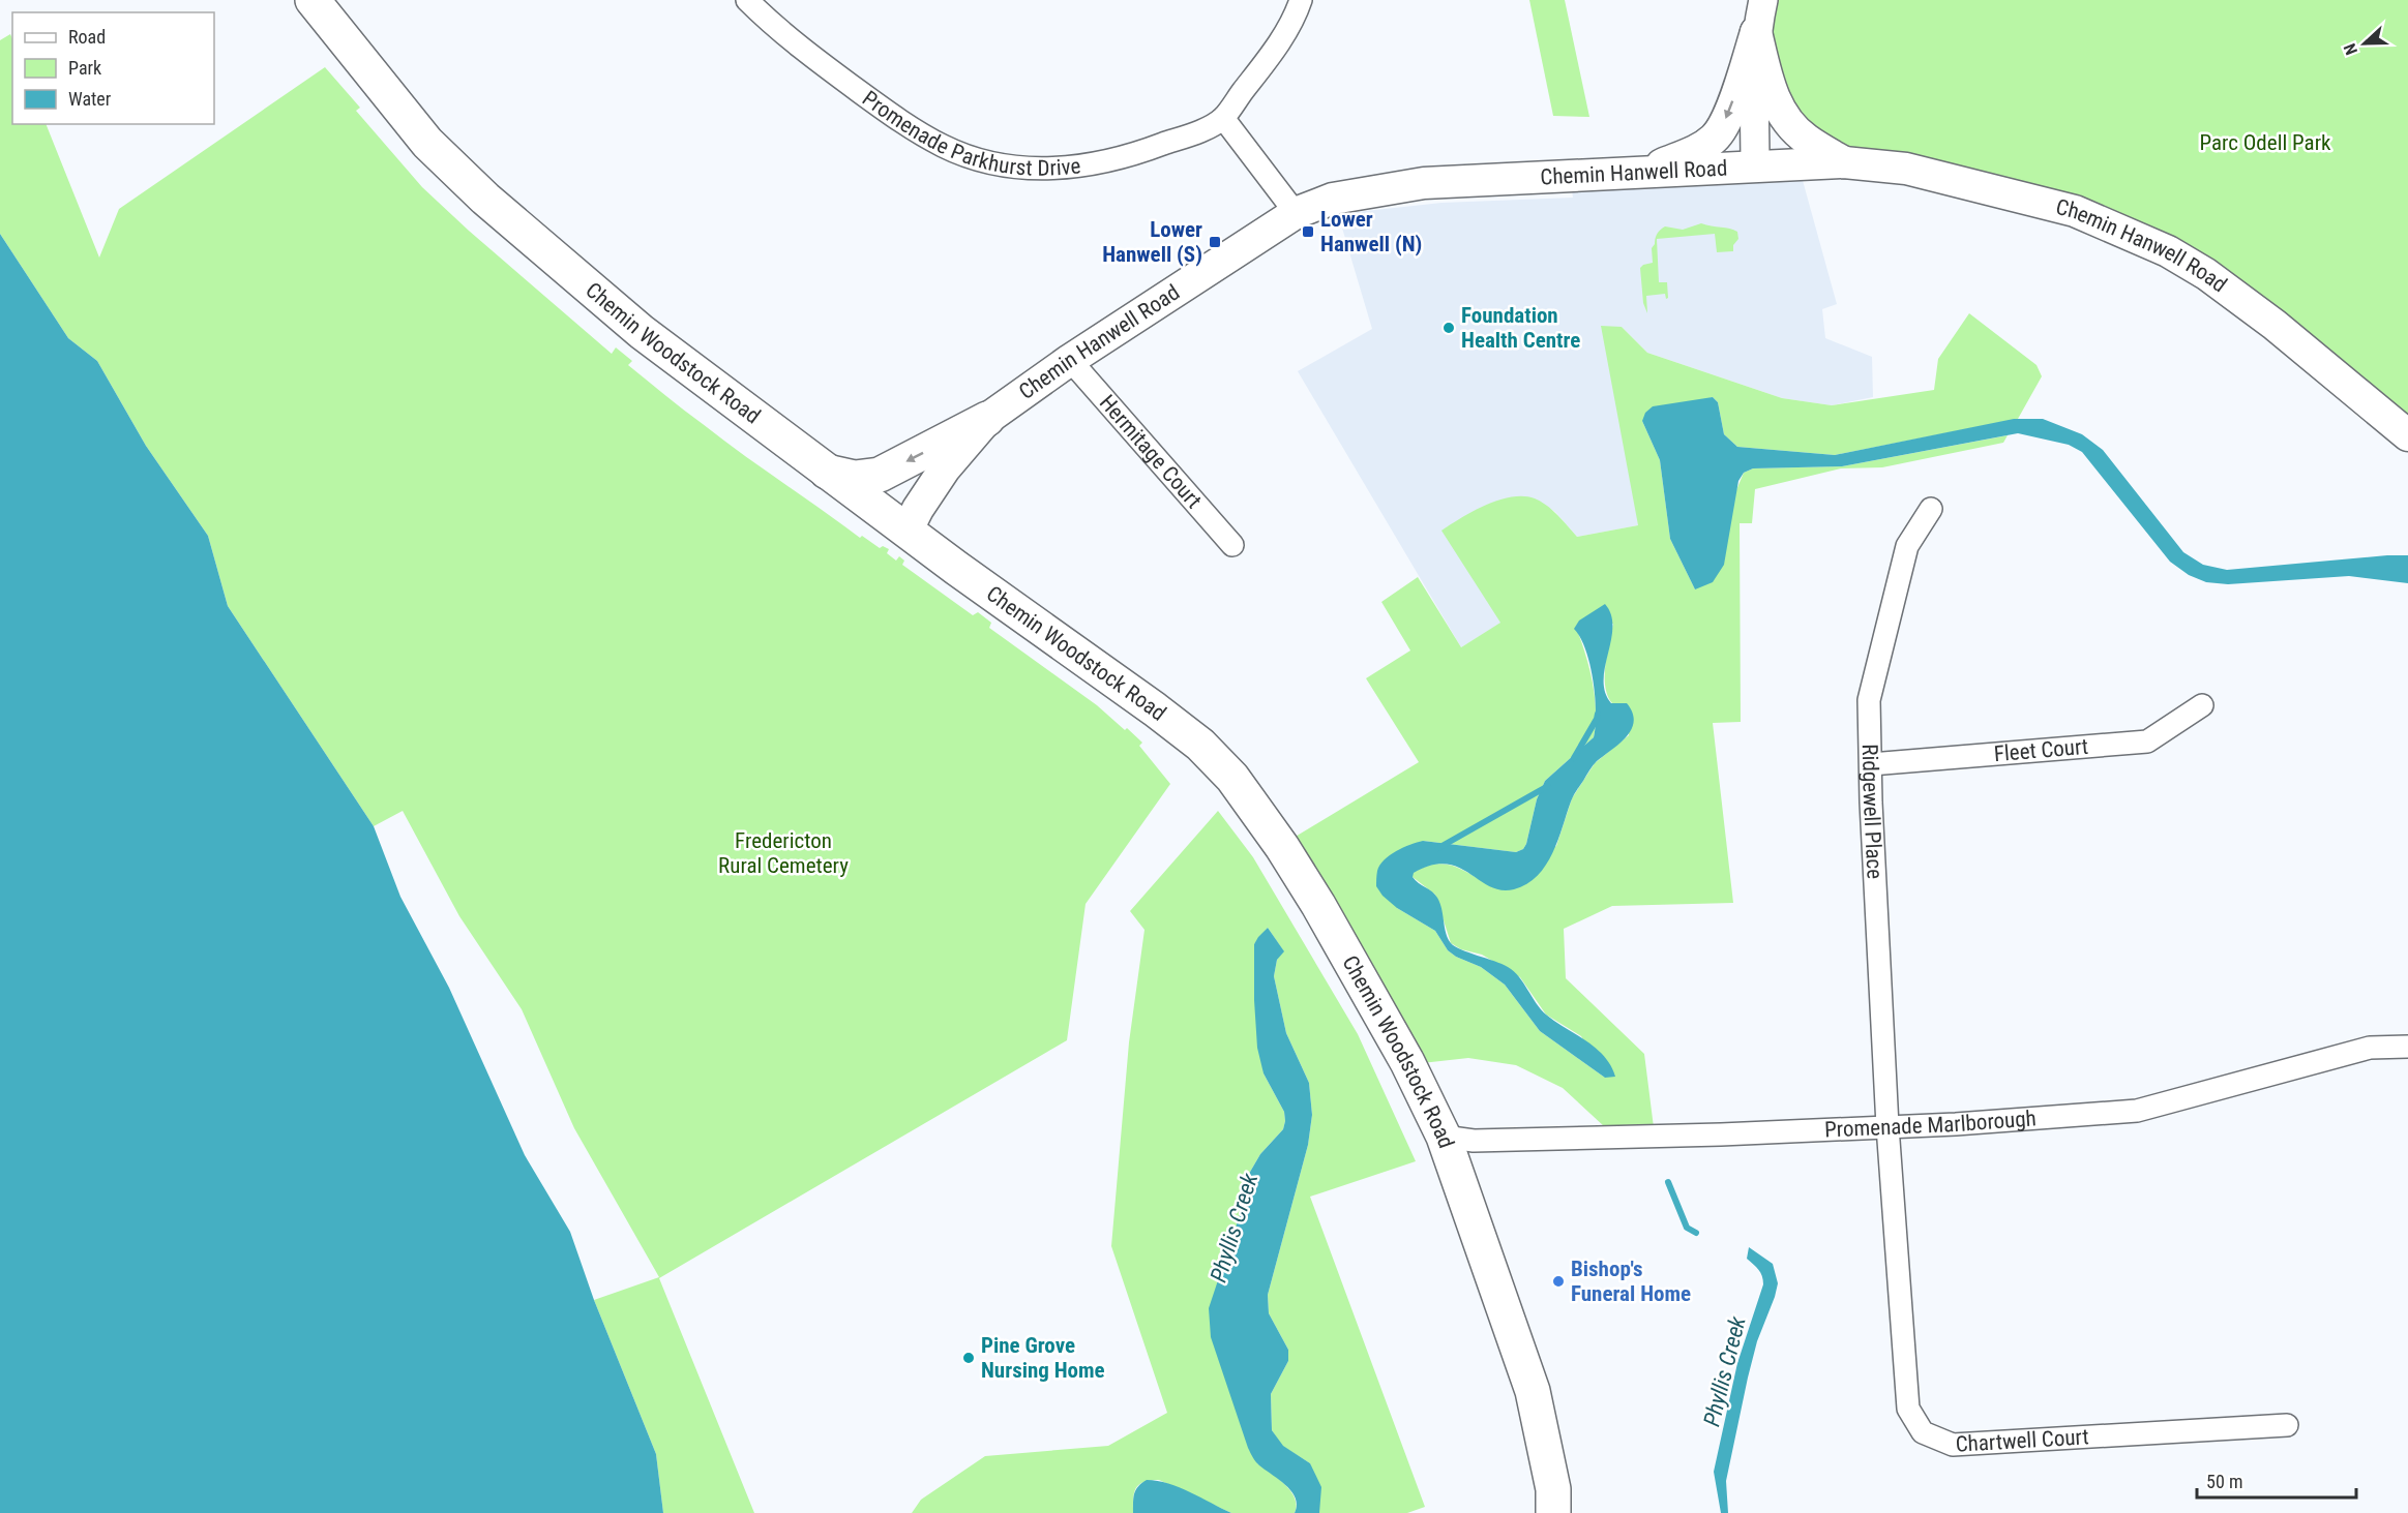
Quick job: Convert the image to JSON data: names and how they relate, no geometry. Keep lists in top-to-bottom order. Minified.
{"streets":{"main road":["Chemin Hanwell Road","Chemin Woodstock Road"],"street":["Promenade Parkhurst Drive","Hermitage Court","Fleet Court","Ridgewell Place","Promenade Marlborough","Chartwell Court"]},"crossings":[["Chemin Hanwell Road","Chemin Woodstock Road"],["Chemin Hanwell Road","Hermitage Court"],["Chemin Woodstock Road","Promenade Marlborough"],["Fleet Court","Ridgewell Place"],["Ridgewell Place","Promenade Marlborough"],["Ridgewell Place","Chartwell Court"],["Promenade Marlborough","Chartwell Court"]],"water":["Phyllis Creek"],"parks":["Parc Odell Park","Fredericton Rural Cemetery"],"places":{"transit":["Lower Hanwell (N)","Lower Hanwell (S)"],"other":["Foundation Health Centre","Bishop's Funeral Home","Pine Grove Nursing Home"]},"legend":["Road","Park","Water"],"scale_bar":"50 m","north":"left"}
